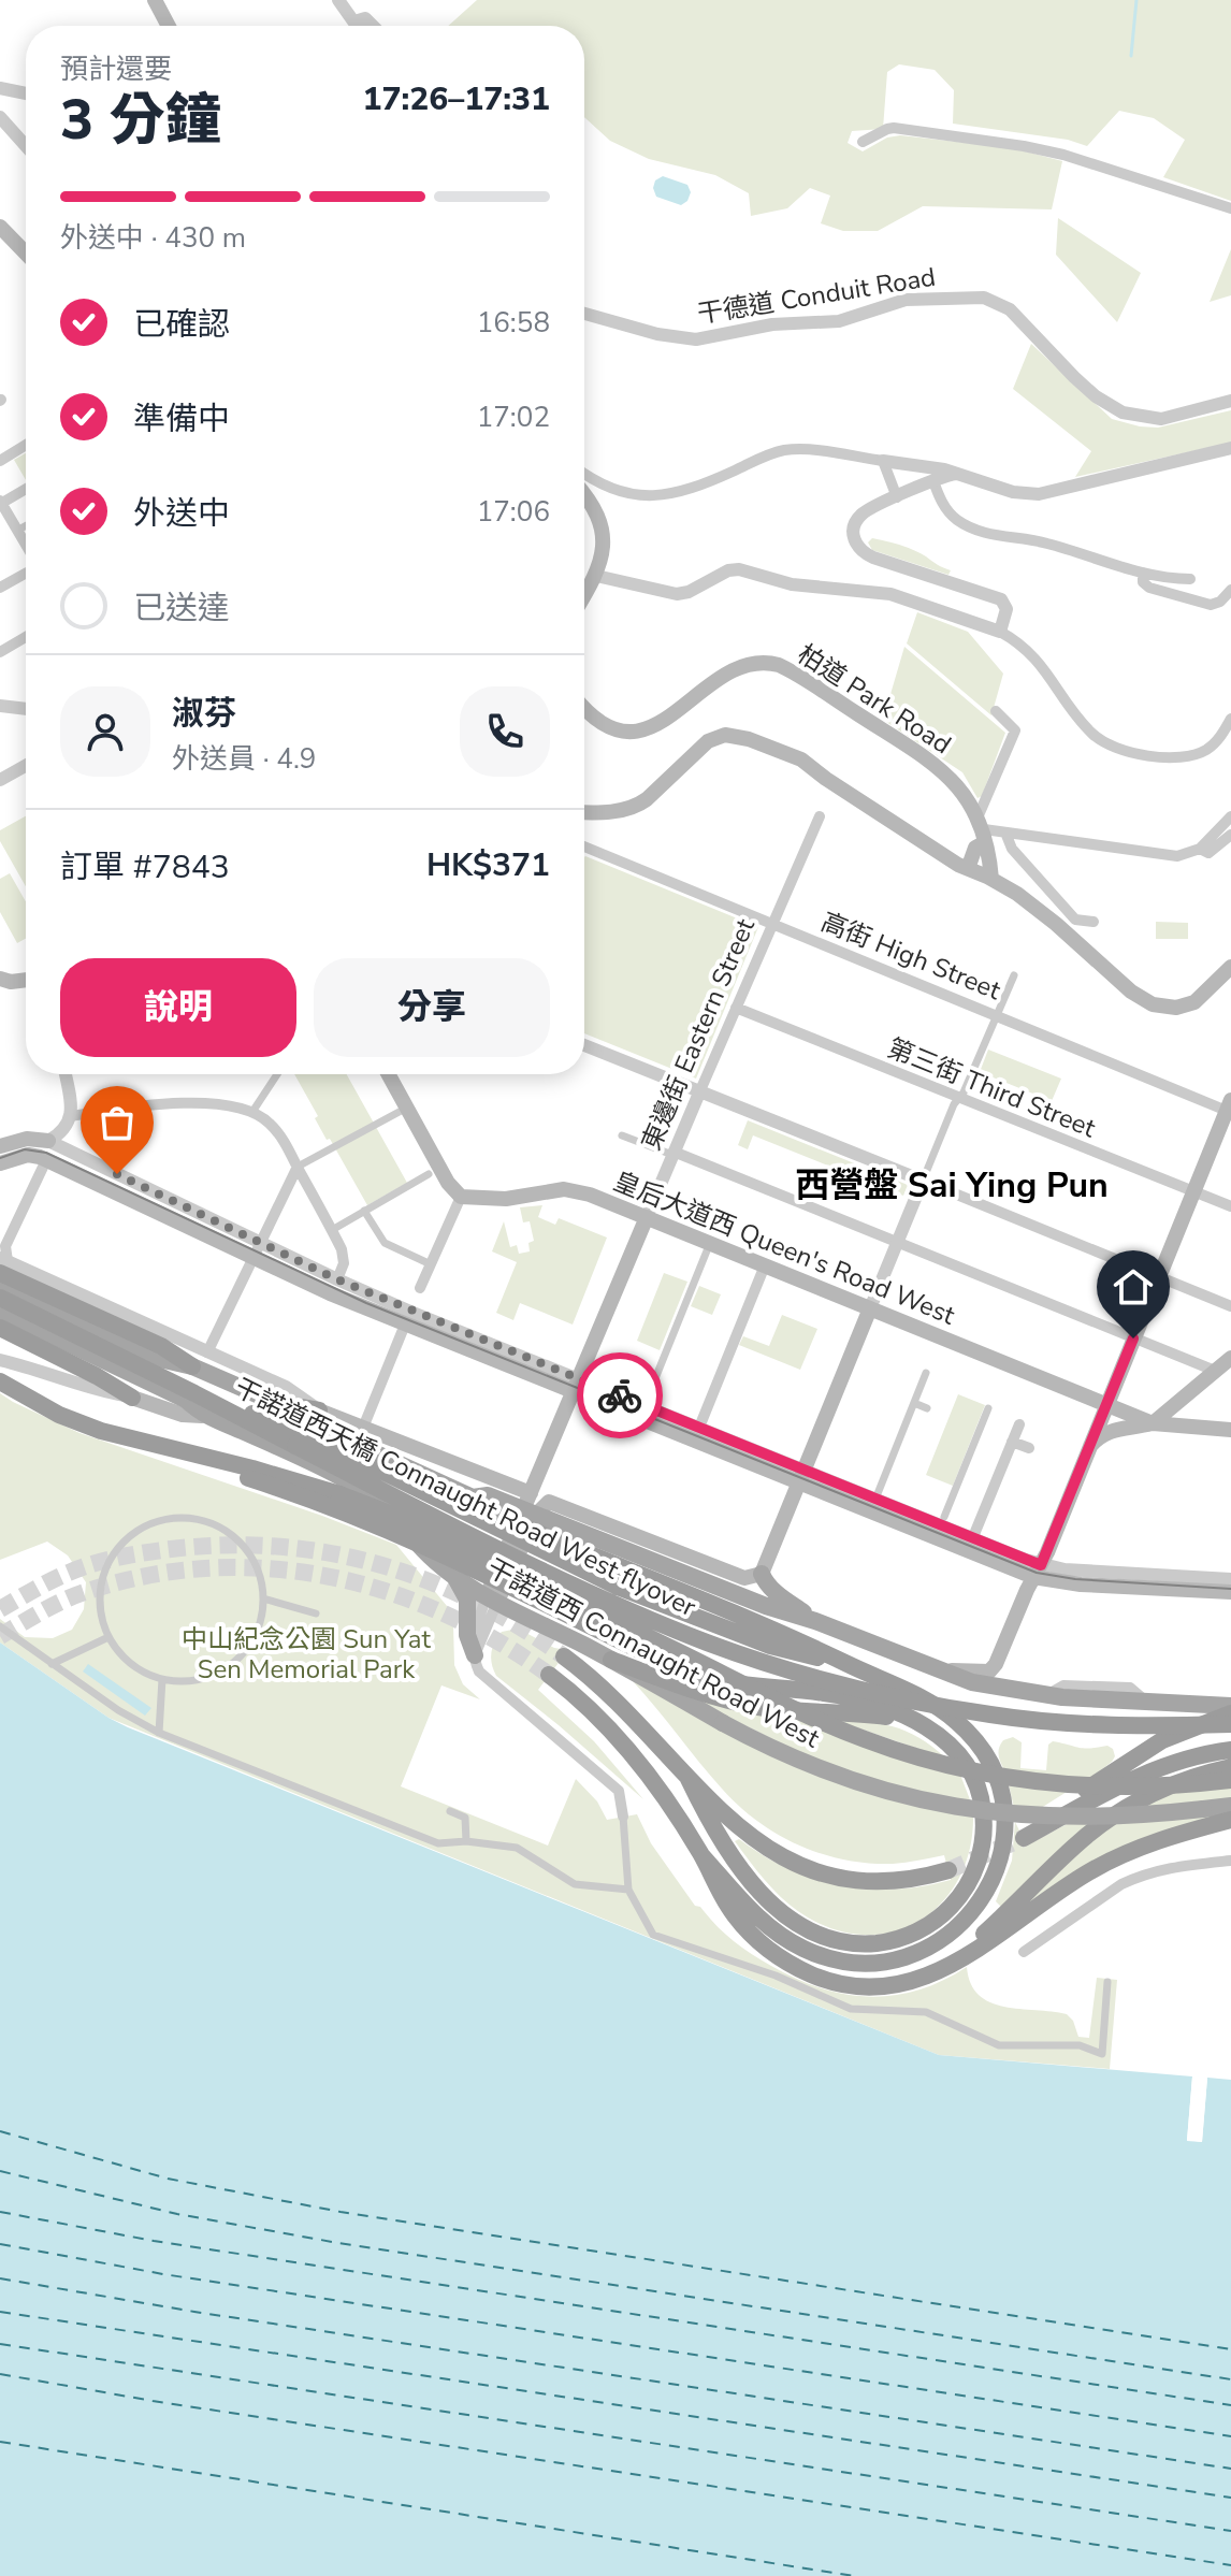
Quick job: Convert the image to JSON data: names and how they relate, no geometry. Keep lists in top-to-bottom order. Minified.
{"streets":{"highway":["干諾道西天橋 Connaught Road West flyover"],"main road":["柏道 Park Road","東邊街 Eastern Street","皇后大道西 Queen's Road West","干諾道西 Connaught Road West"],"street":["干德道 Conduit Road","高街 High Street","第三街 Third Street"]},"crossings":[["高街 High Street","東邊街 Eastern Street"],["東邊街 Eastern Street","第三街 Third Street"],["東邊街 Eastern Street","皇后大道西 Queen's Road West"],["東邊街 Eastern Street","干諾道西 Connaught Road West"]],"districts":["西營盤 Sai Ying Pun"],"parks":["中山紀念公園 Sun Yat Sen Memorial Park"],"page":{"heading":["3 分鐘","預計還要","17:26–17:31"],"panel":["淑芬","外送員 · 4.9","訂單 #7843","HK$371"],"bar":"外送中 · 430 m","list":[["已確認","16:58"],["準備中","17:02"],["外送中","17:06"],"已送達"],"buttons":["說明","分享"]}}
